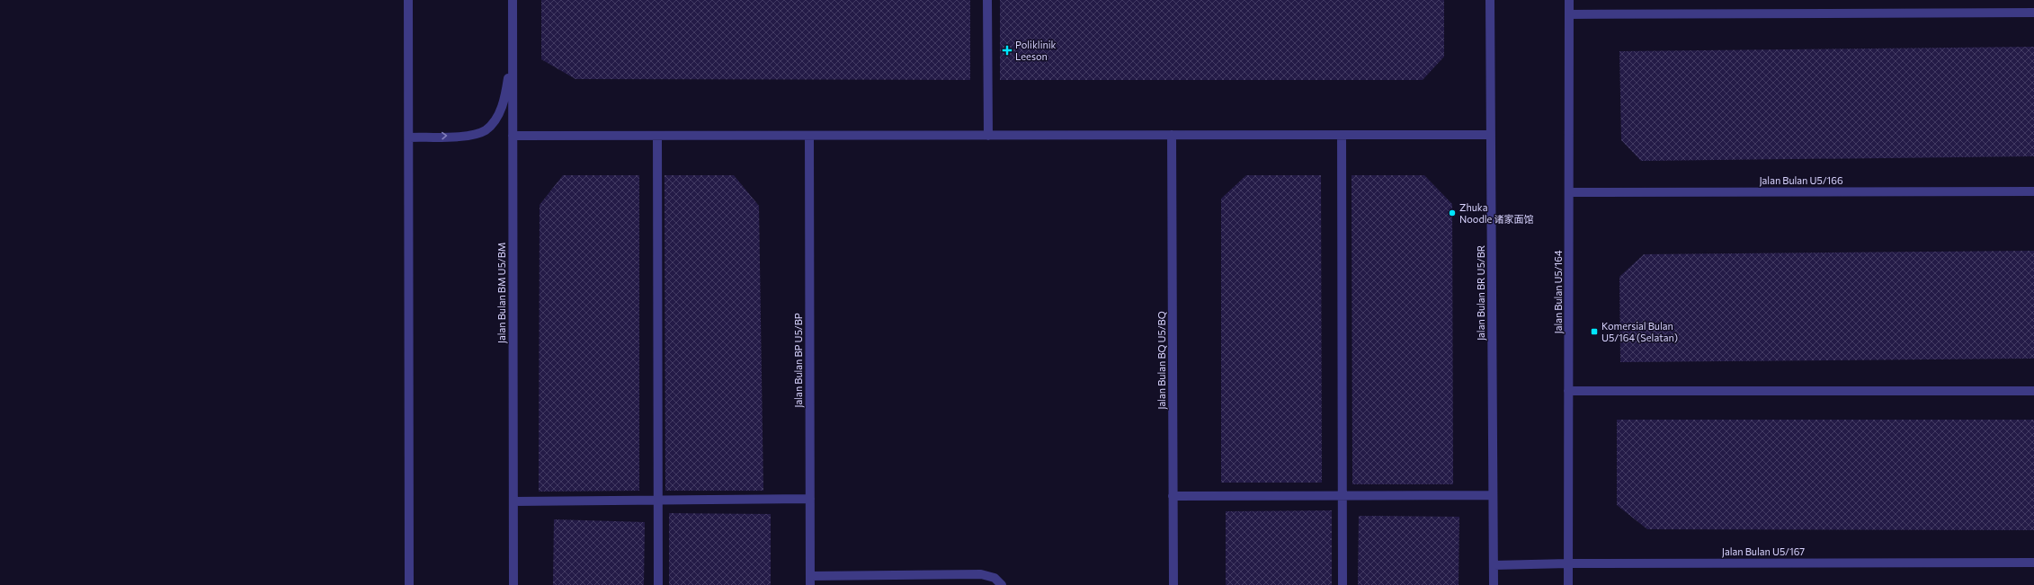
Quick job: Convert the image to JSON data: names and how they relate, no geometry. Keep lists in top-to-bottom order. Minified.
{"streets":{"street":["Jalan Bulan U5/166","Jalan Bulan U5/164","Jalan Bulan BM U5/BM","Jalan Bulan BR U5/BR","Jalan Bulan BP U5/BP","Jalan Bulan BQ U5/BQ","Jalan Bulan U5/167"]},"crossings":[["Jalan Bulan U5/166","Jalan Bulan U5/164"],["Jalan Bulan U5/164","Jalan Bulan U5/167"],["Jalan Bulan BR U5/BR","Jalan Bulan U5/167"]],"places":{"health":["Poliklinik Leeson"],"other":["Zhuka Noodle 诸家面馆"],"transit":["Komersial Bulan U5/164 (Selatan)"]}}
